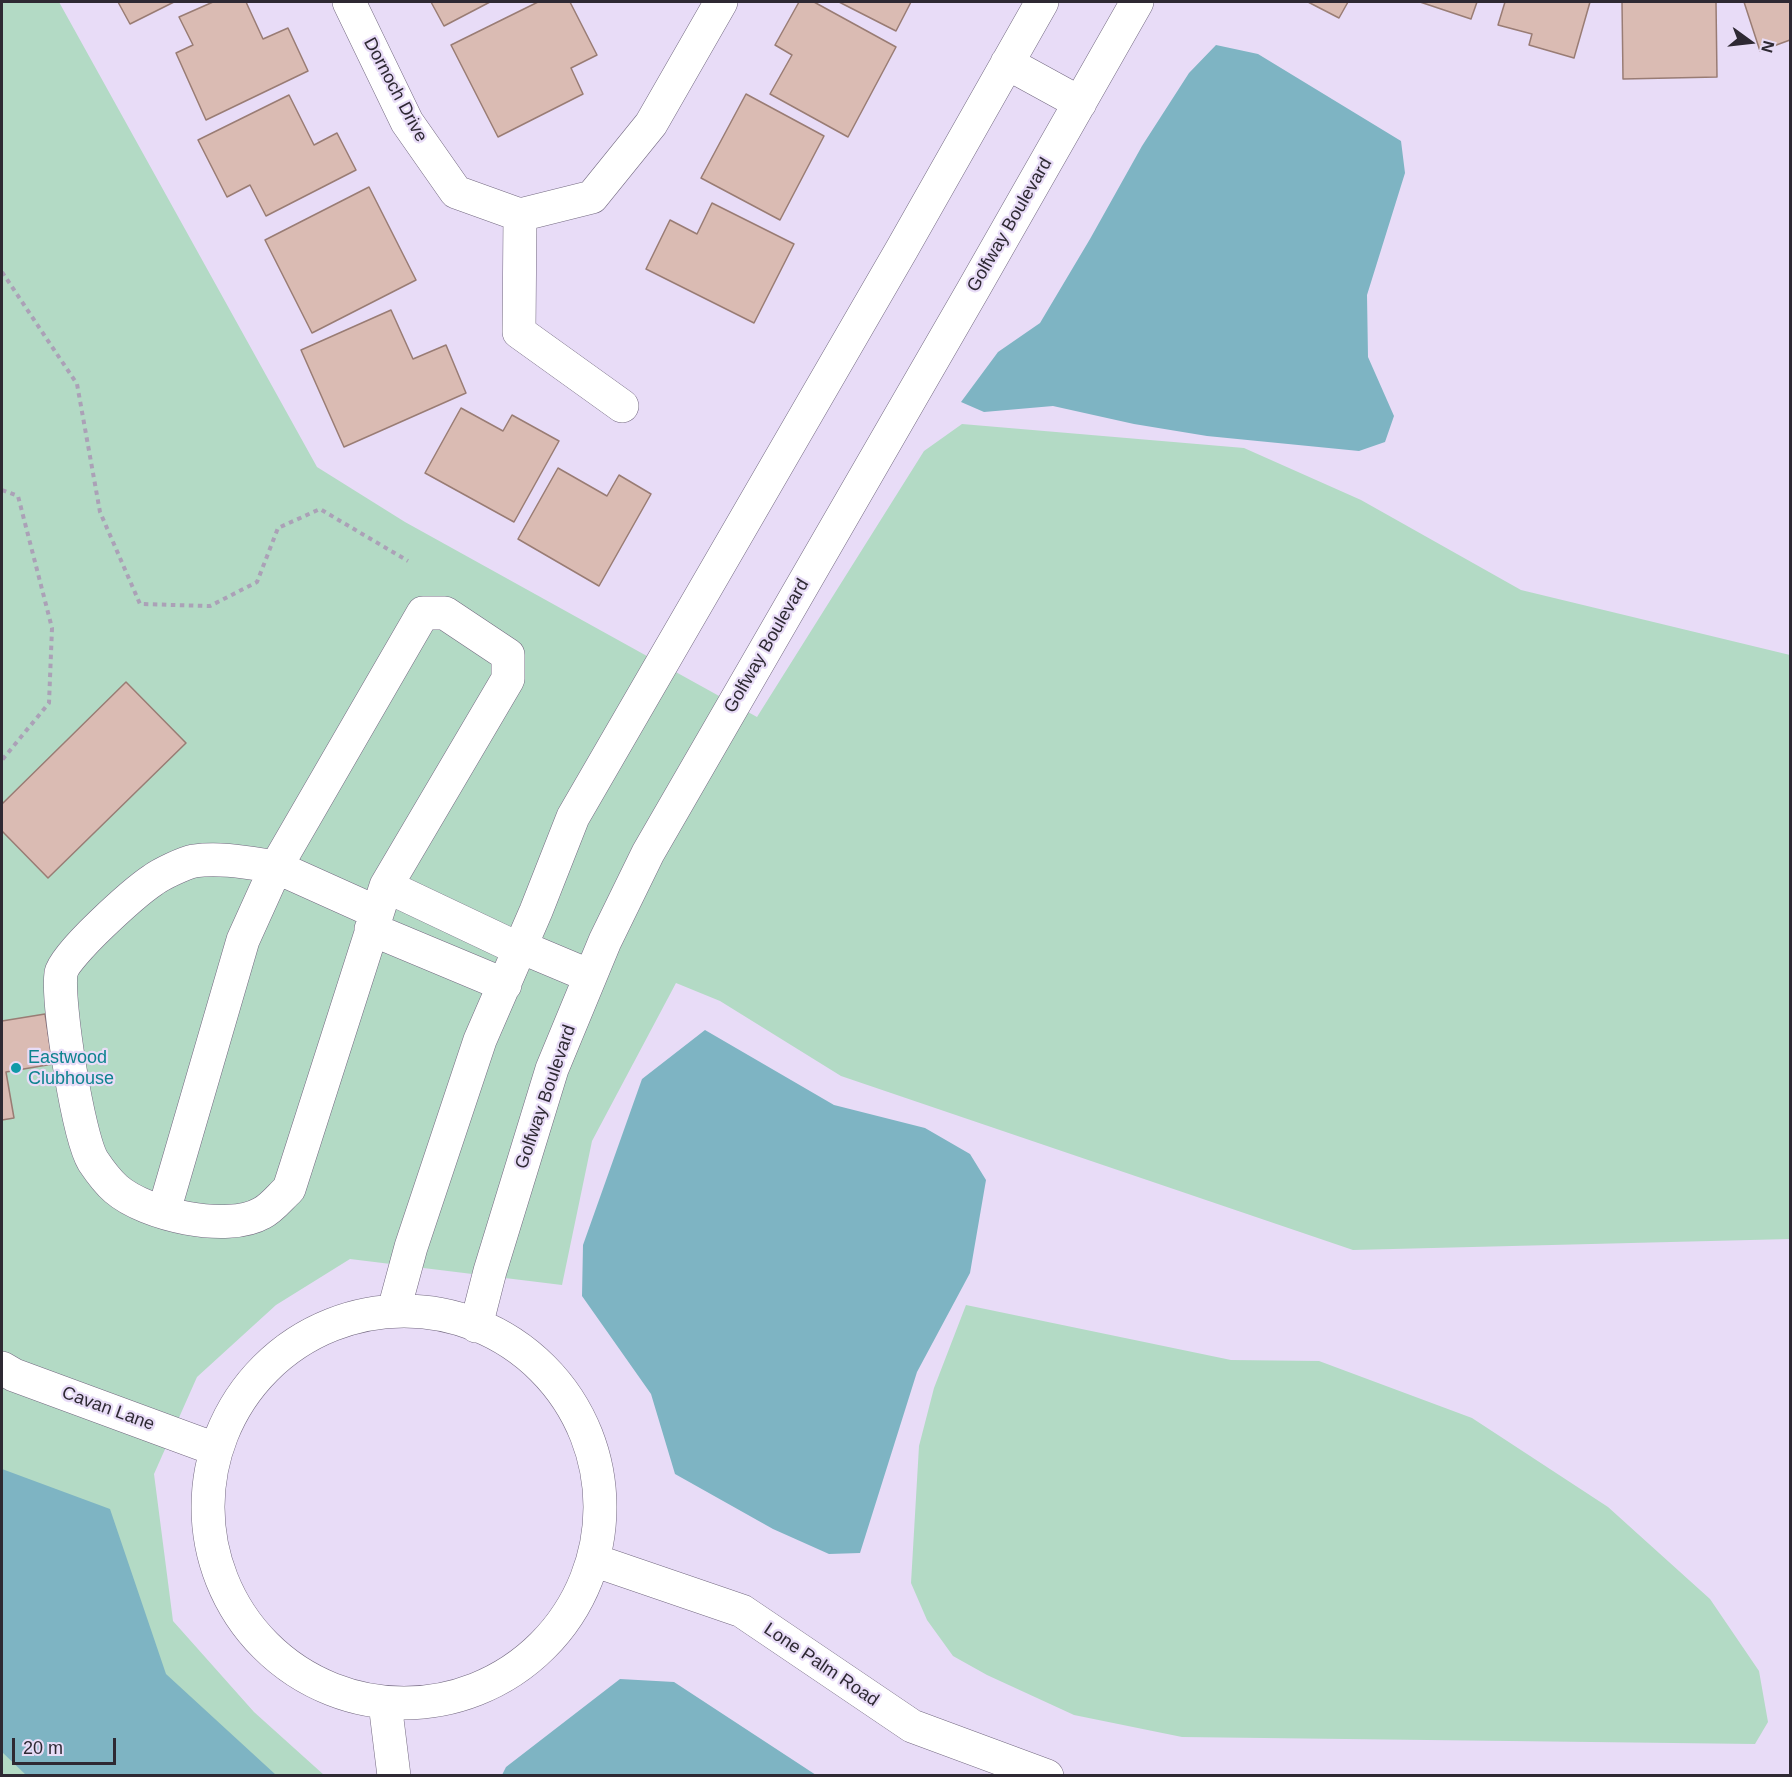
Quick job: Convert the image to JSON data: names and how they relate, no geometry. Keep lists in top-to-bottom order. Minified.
{"streets":{"street":["Dornoch Drive","Golfway Boulevard","Cavan Lane","Lone Palm Road"]},"places":["Eastwood Clubhouse"],"scale_bar":"20 m","north":"right"}
